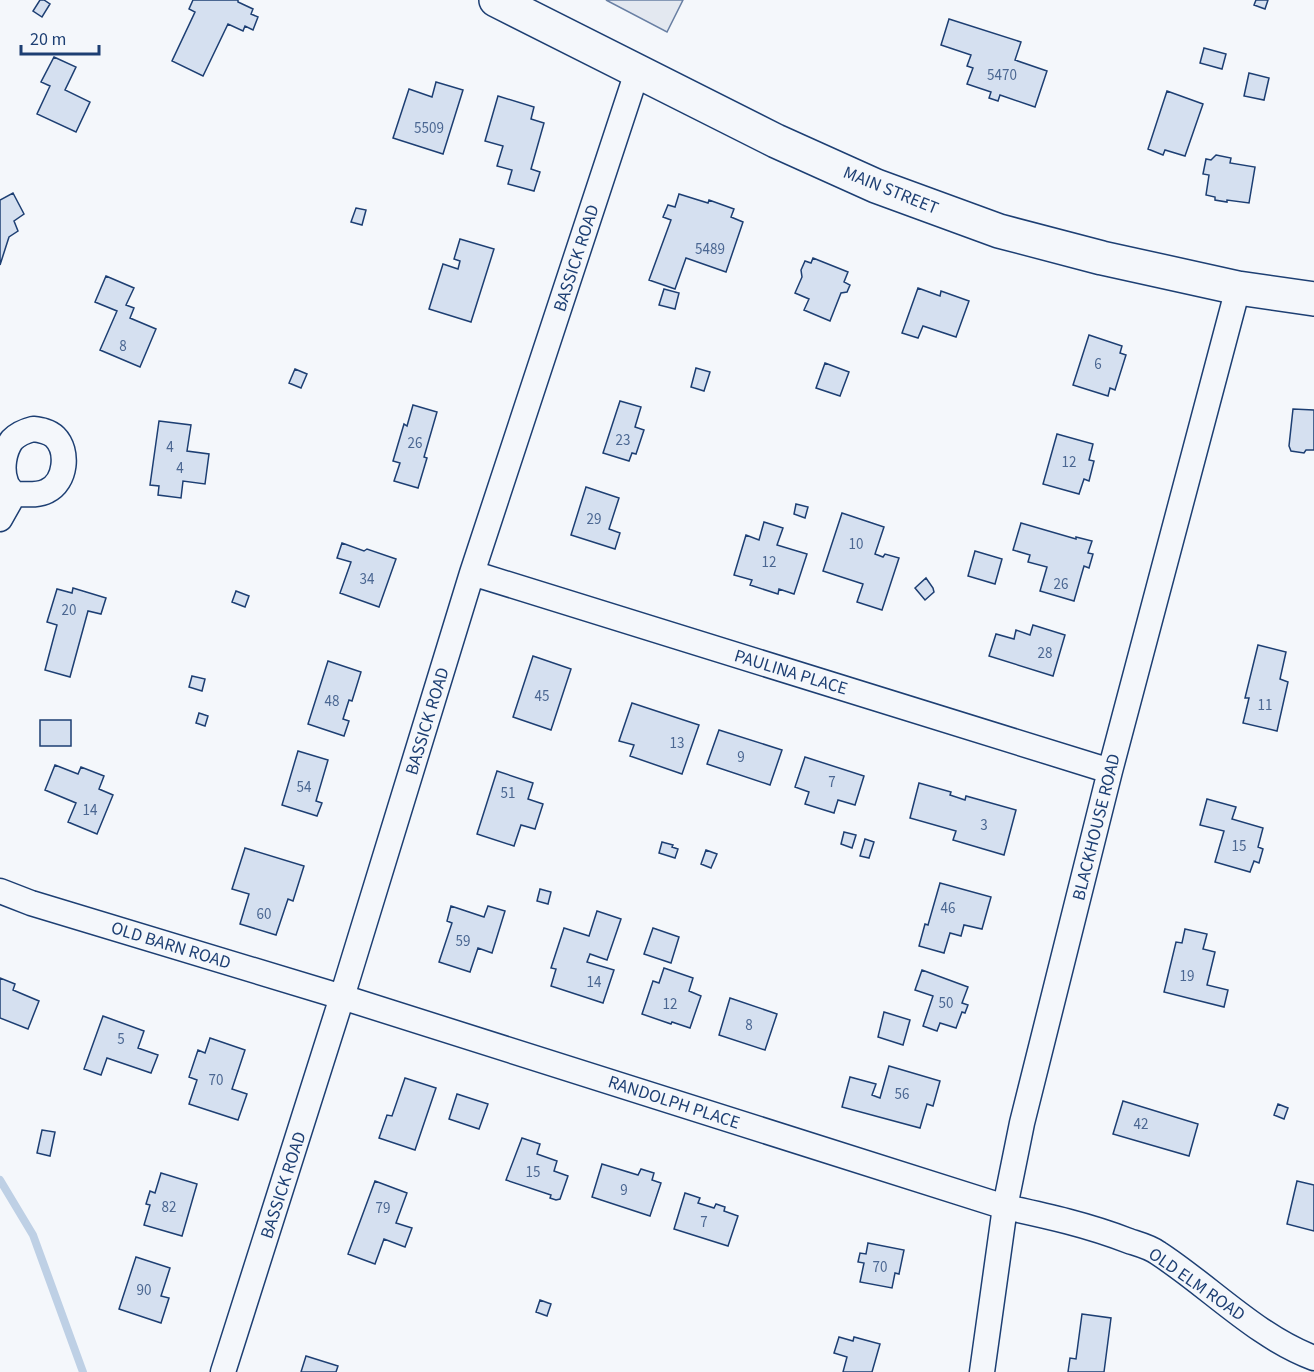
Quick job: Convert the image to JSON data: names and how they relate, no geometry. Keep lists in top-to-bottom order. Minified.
{"streets":{"main road":["MAIN STREET"],"street":["BASSICK ROAD","PAULINA PLACE","BLACKHOUSE ROAD","OLD BARN ROAD","RANDOLPH PLACE","OLD ELM ROAD"]},"crossings":[["MAIN STREET","BASSICK ROAD"],["MAIN STREET","BLACKHOUSE ROAD"],["BASSICK ROAD","PAULINA PLACE"],["BASSICK ROAD","OLD BARN ROAD"],["BASSICK ROAD","RANDOLPH PLACE"],["PAULINA PLACE","BLACKHOUSE ROAD"],["BLACKHOUSE ROAD","RANDOLPH PLACE"],["BLACKHOUSE ROAD","OLD ELM ROAD"],["OLD BARN ROAD","RANDOLPH PLACE"],["RANDOLPH PLACE","OLD ELM ROAD"]],"house_numbers":["5470","5509","5489","8","6","23","26","4","12","4","29","10","12","34","26","20","28","45","48","11","13","9","7","54","51","14","3","15","46","60","59","19","14","50","12","8","5","70","56","42","15","9","82","79","7","70","90"],"scale_bar":"20 m"}
